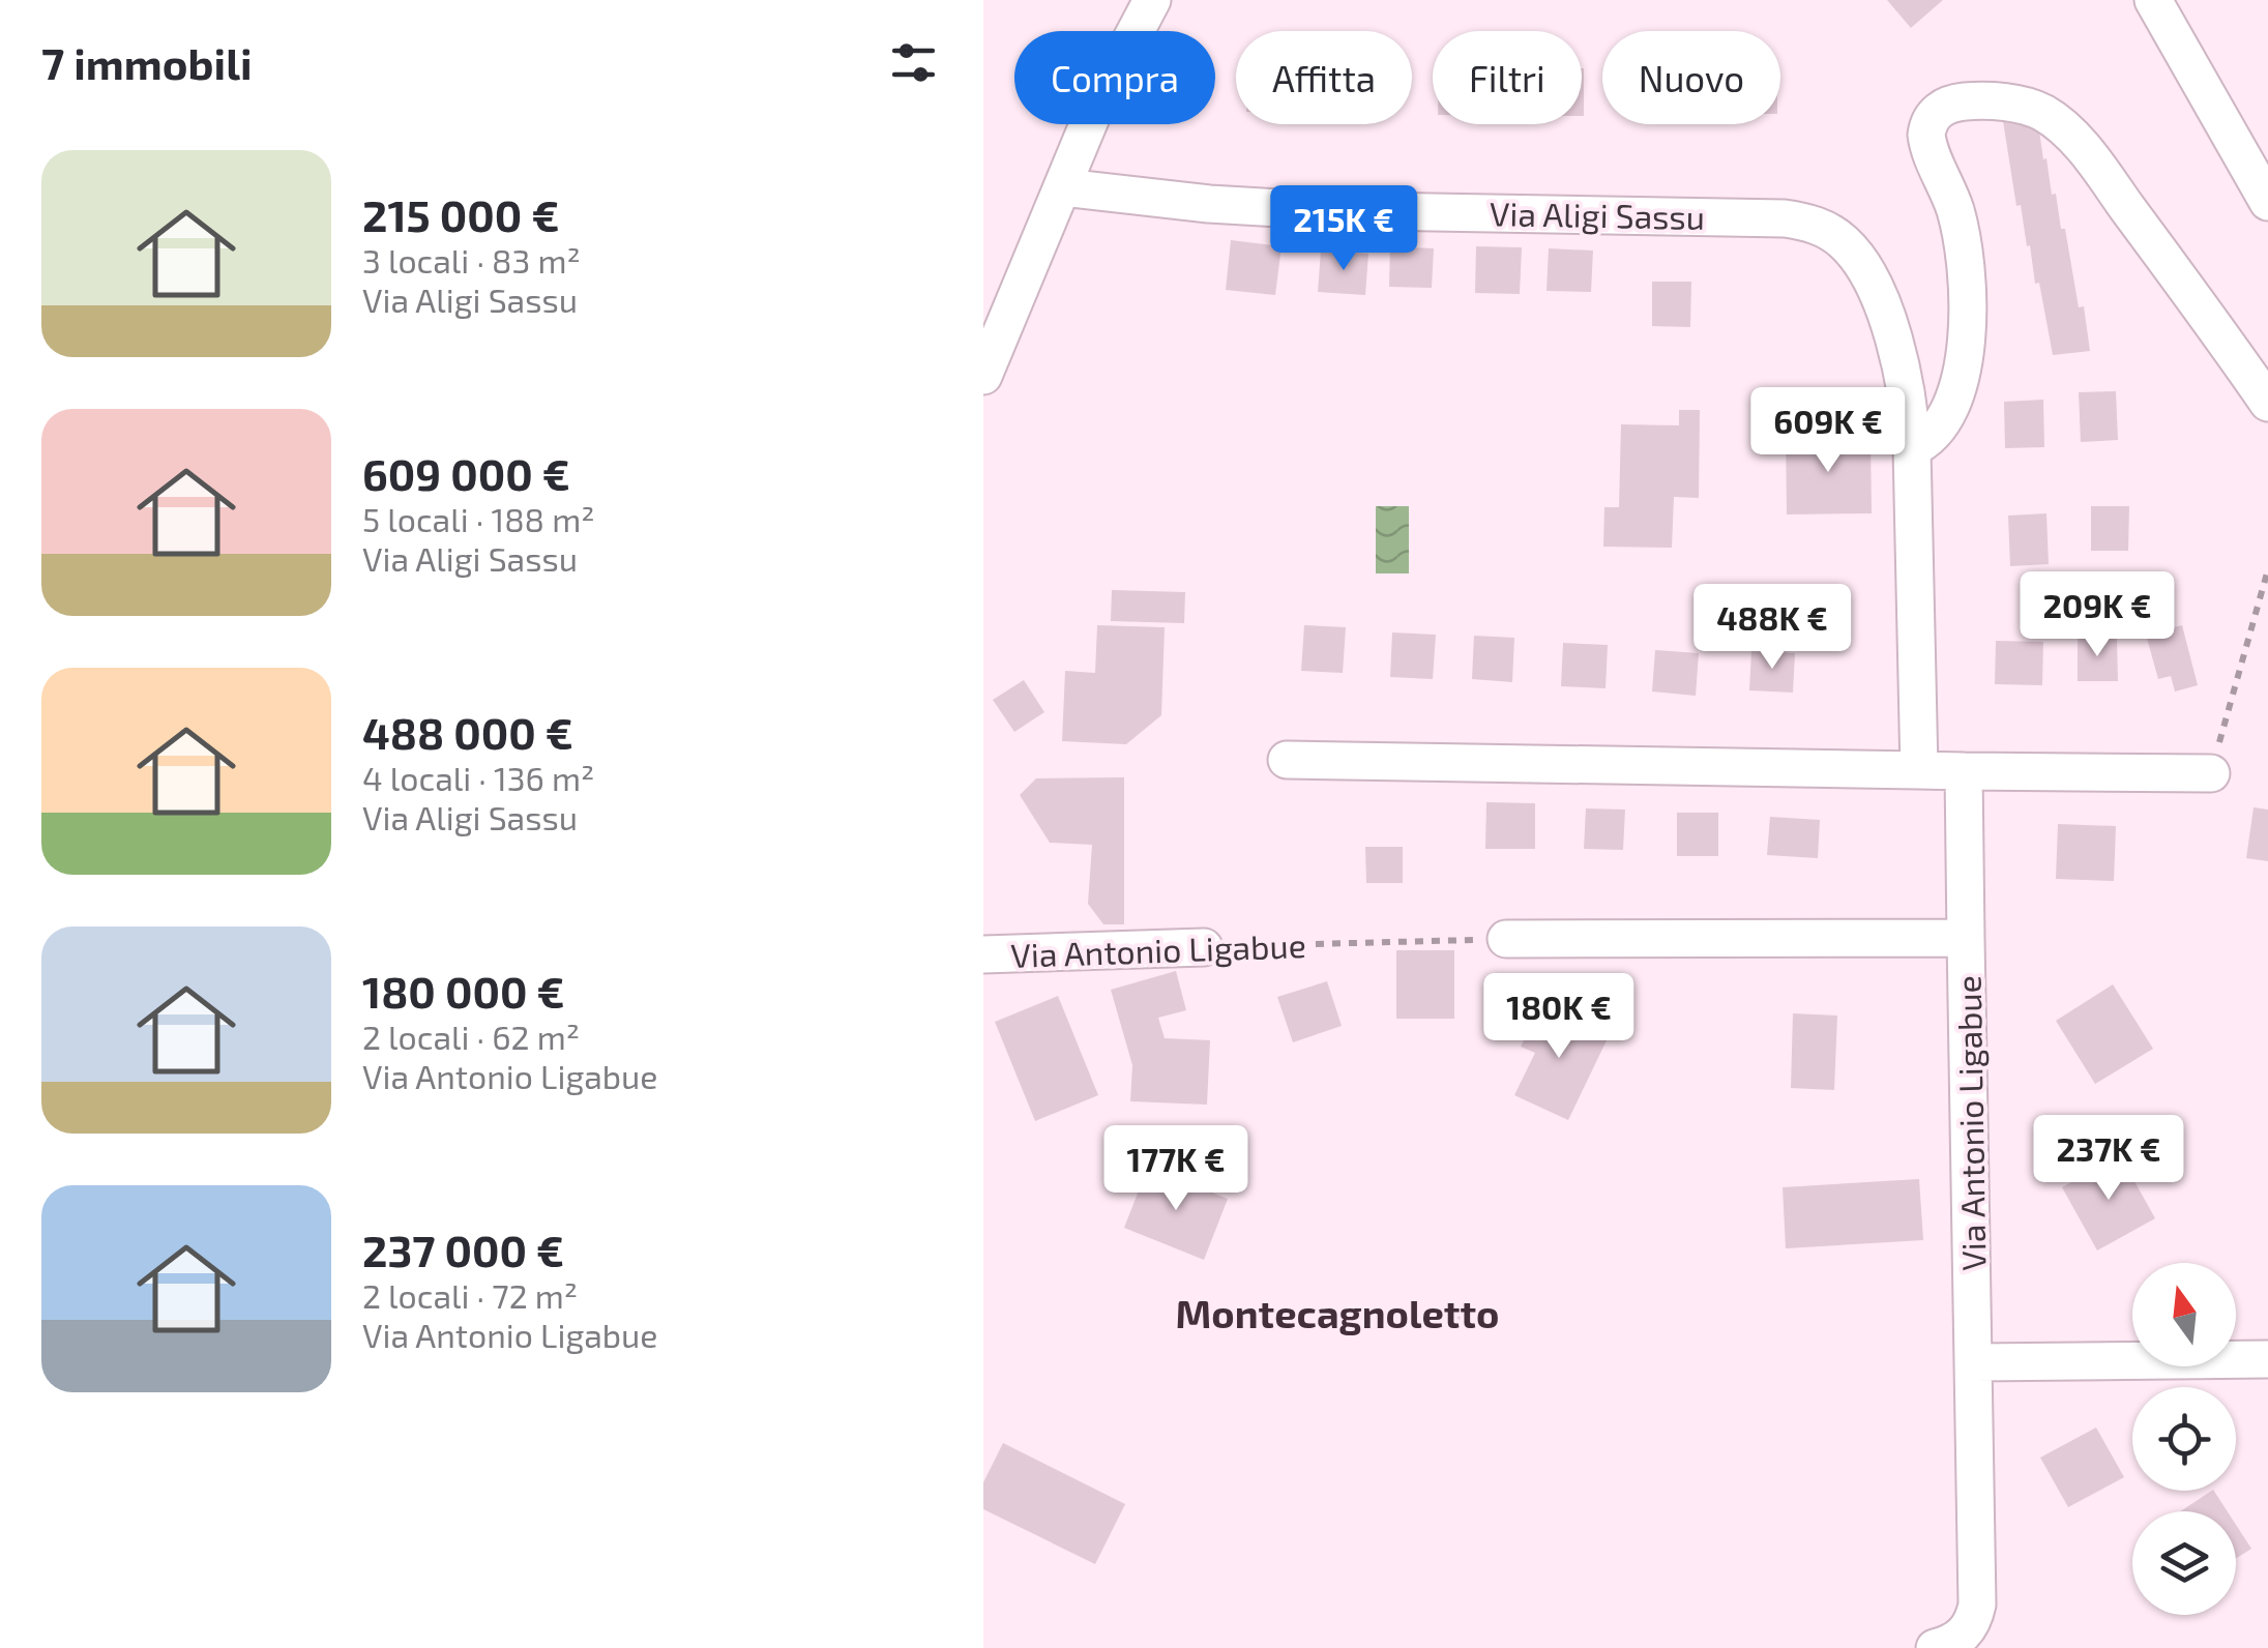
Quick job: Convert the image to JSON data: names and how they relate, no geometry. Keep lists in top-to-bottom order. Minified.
{"streets":{"street":["Via Aligi Sassu","Via Antonio Ligabue"]},"districts":["Montecagnoletto"],"north":"top","page":{"heading":"7 immobili","chip":["Compra","Affitta","Filtri","Nuovo"],"list":[{"name":"215 000 €","note":"3 locali · 83 m² · Via Aligi Sassu"},{"name":"609 000 €","note":"5 locali · 188 m² · Via Aligi Sassu"},{"name":"488 000 €","note":"4 locali · 136 m² · Via Aligi Sassu"},{"name":"180 000 €","note":"2 locali · 62 m² · Via Antonio Ligabue"},{"name":"237 000 €","note":"2 locali · 72 m² · Via Antonio Ligabue"}],"price":["215K €","609K €","209K €","488K €","180K €","237K €","177K €"]}}
